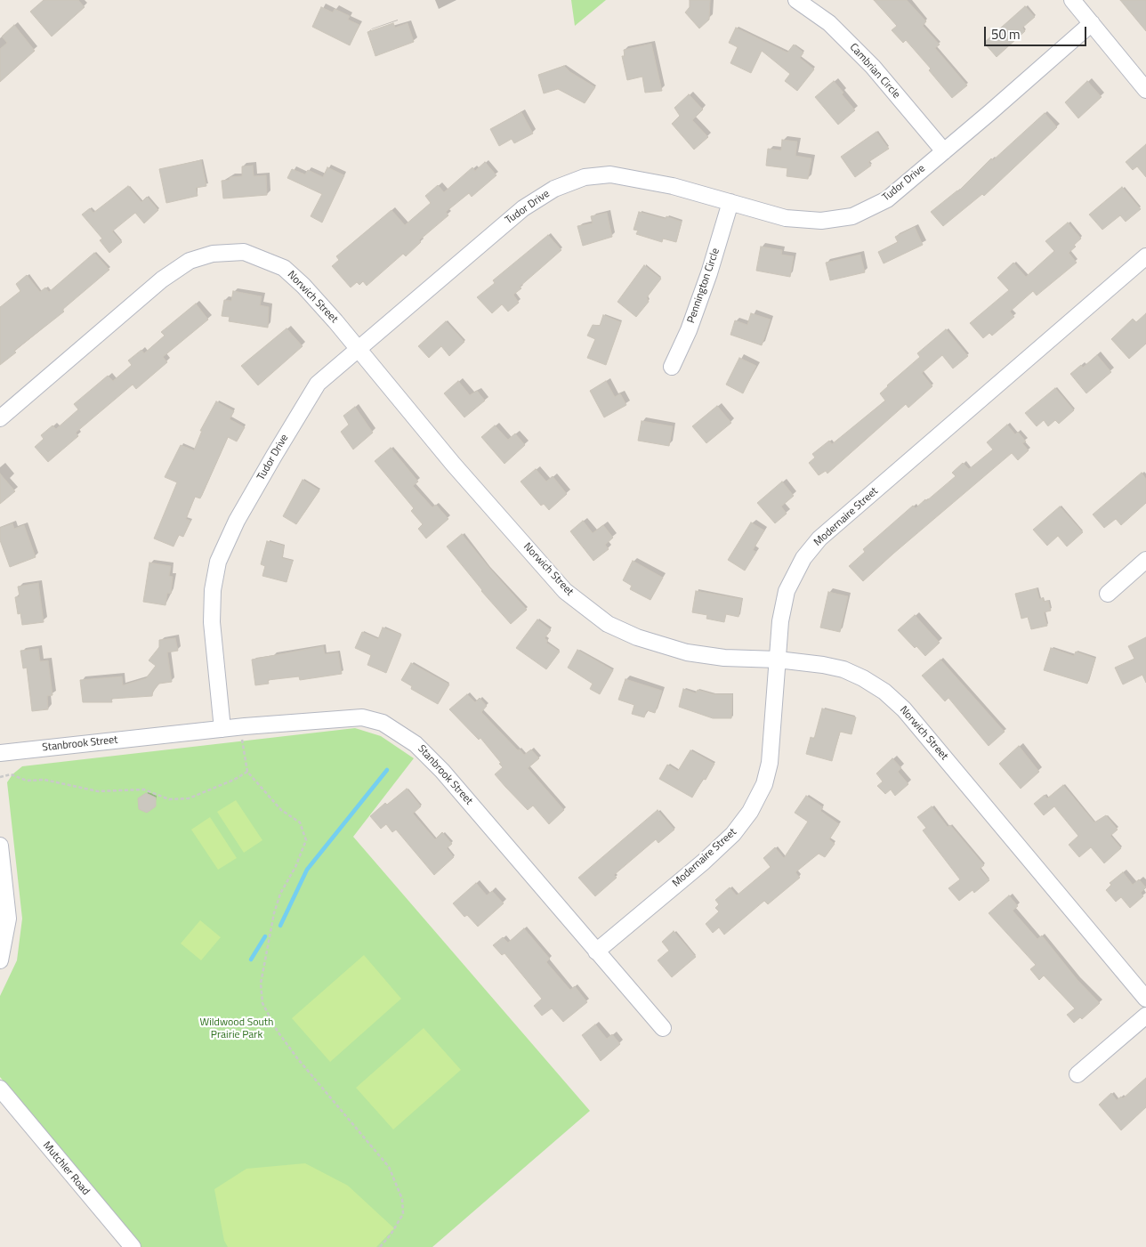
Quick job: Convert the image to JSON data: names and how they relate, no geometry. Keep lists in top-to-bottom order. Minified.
{"streets":{"street":["Cambrian Circle","Tudor Drive","Pennington Circle","Norwich Street","Modernaire Street","Stanbrook Street","Mutchler Road"]},"crossings":[["Cambrian Circle","Tudor Drive"],["Tudor Drive","Pennington Circle"],["Tudor Drive","Norwich Street"],["Tudor Drive","Stanbrook Street"],["Norwich Street","Modernaire Street"],["Modernaire Street","Stanbrook Street"]],"parks":["Wildwood South Prairie Park"],"scale_bar":"50 m"}
